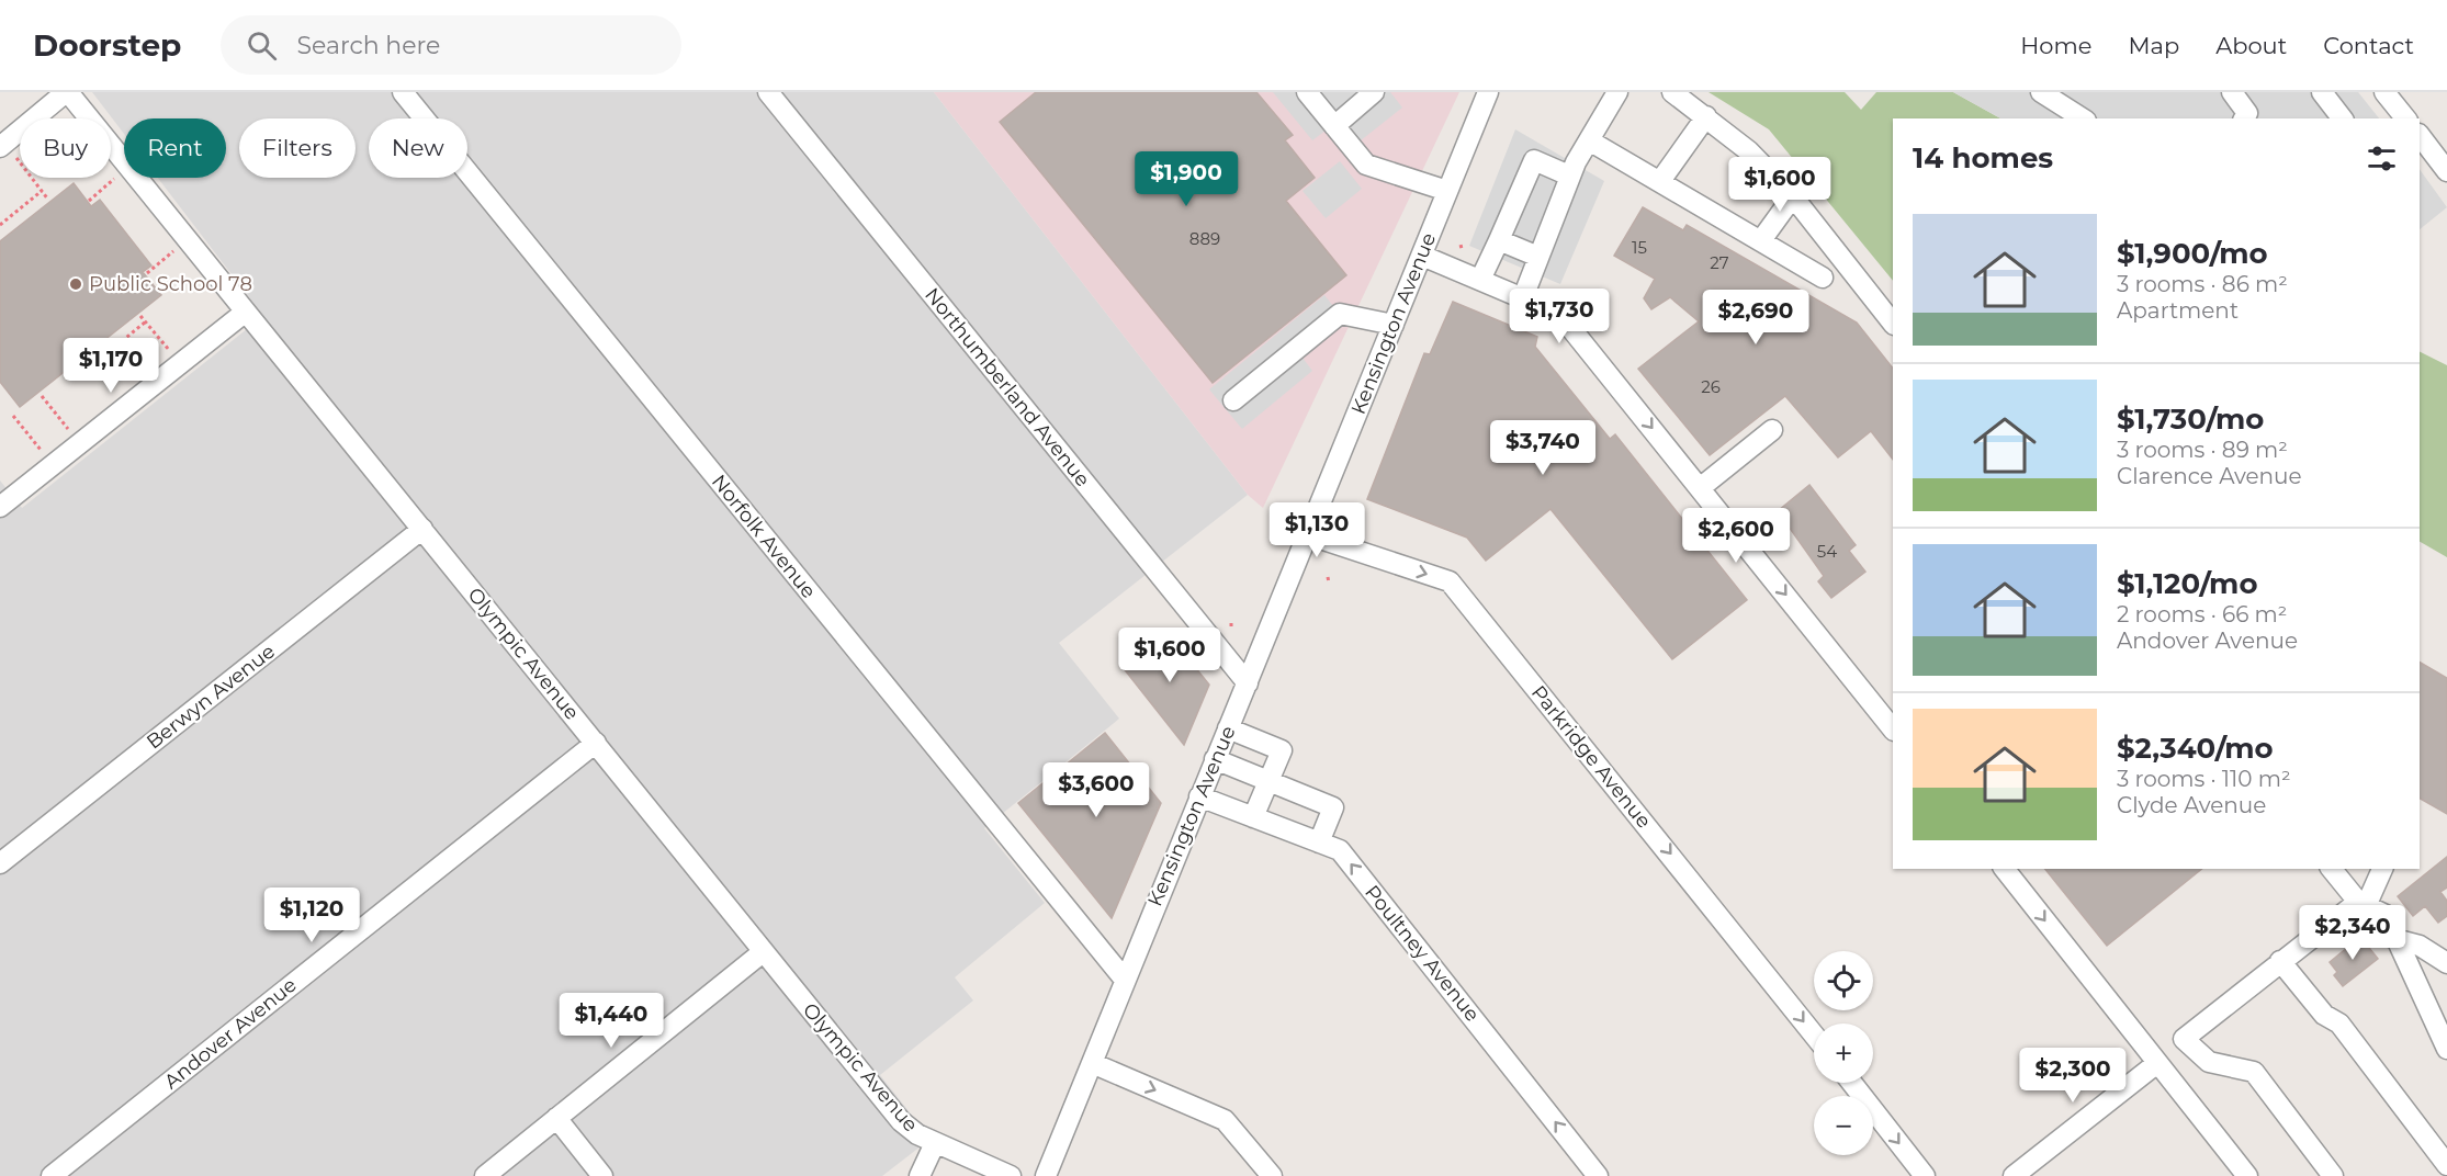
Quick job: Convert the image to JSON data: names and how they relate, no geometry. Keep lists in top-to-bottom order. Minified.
{"streets":{"street":["Kensington Avenue","Northumberland Avenue","Norfolk Avenue","Olympic Avenue","Berwyn Avenue","Parkridge Avenue","Poultney Avenue","Andover Avenue"]},"crossings":[["Kensington Avenue","Northumberland Avenue"],["Kensington Avenue","Norfolk Avenue"],["Kensington Avenue","Parkridge Avenue"],["Kensington Avenue","Poultney Avenue"],["Olympic Avenue","Berwyn Avenue"],["Olympic Avenue","Andover Avenue"]],"one_way":["Parkridge Avenue","Poultney Avenue"],"places":["Public School 78"],"house_numbers":["889","15","27","26","54"],"page":{"header":"Doorstep","search":"Search here","nav":["Home","Map","About","Contact"],"chip":["Buy","Rent","Filters","New"],"heading":"14 homes","price":["$1,900","$1,600","$1,730","$2,690","$1,170","$3,740","$1,130","$2,600","$1,600","$3,600","$1,120","$2,340","$1,440","$2,300"],"list":[{"name":"$1,900/mo","note":"3 rooms · 86 m² · Apartment"},{"name":"$1,730/mo","note":"3 rooms · 89 m² · Clarence Avenue"},{"name":"$1,120/mo","note":"2 rooms · 66 m² · Andover Avenue"},{"name":"$2,340/mo","note":"3 rooms · 110 m² · Clyde Avenue"}],"map_buttons":["+","−"]}}
